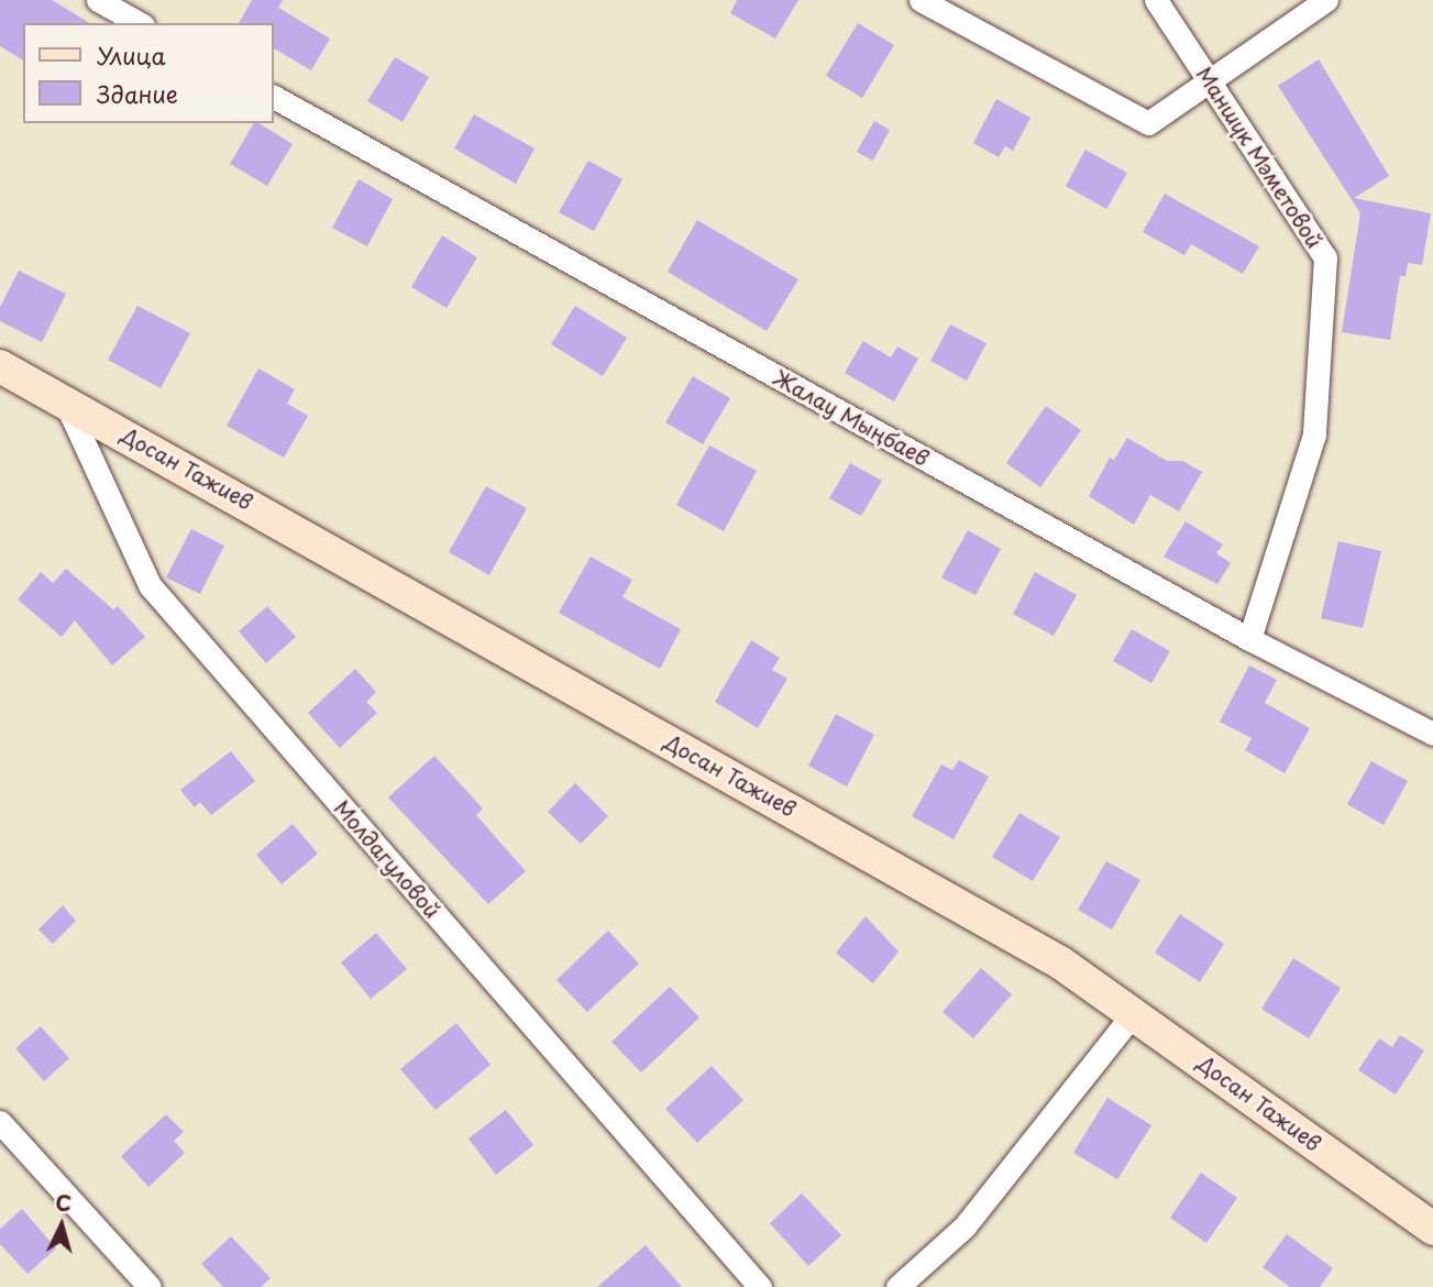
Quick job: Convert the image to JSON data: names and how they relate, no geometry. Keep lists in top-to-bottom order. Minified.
{"streets":{"street":["Маншүк Мәметовой","Жалау Мыңбаев","Досан Тажиев","Молдагуловой"]},"crossings":[["Маншүк Мәметовой","Жалау Мыңбаев"],["Досан Тажиев","Молдагуловой"]],"legend":["Улица","Здание"],"north":"top"}
